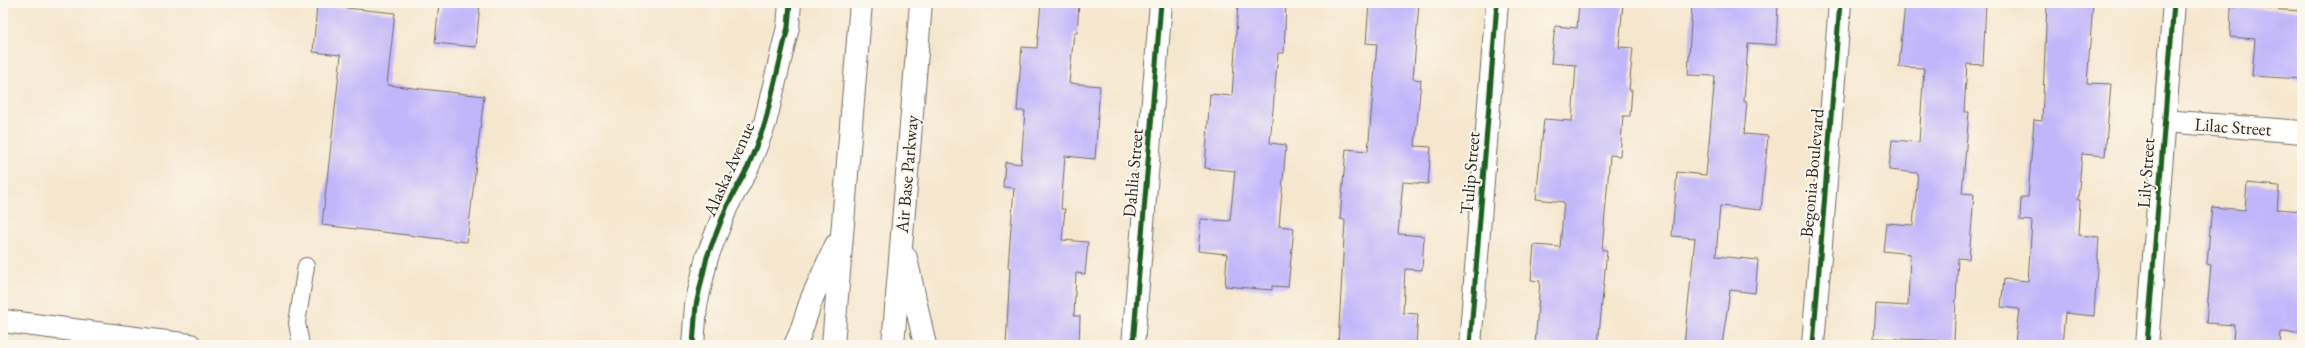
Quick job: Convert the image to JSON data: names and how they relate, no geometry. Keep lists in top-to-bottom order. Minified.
{"streets":{"street":["Lilac Street","Alaska Avenue","Dahlia Street","Tulip Street","Begonia Boulevard","Lily Street","Air Base Parkway"]},"crossings":[["Lilac Street","Lily Street"]]}
